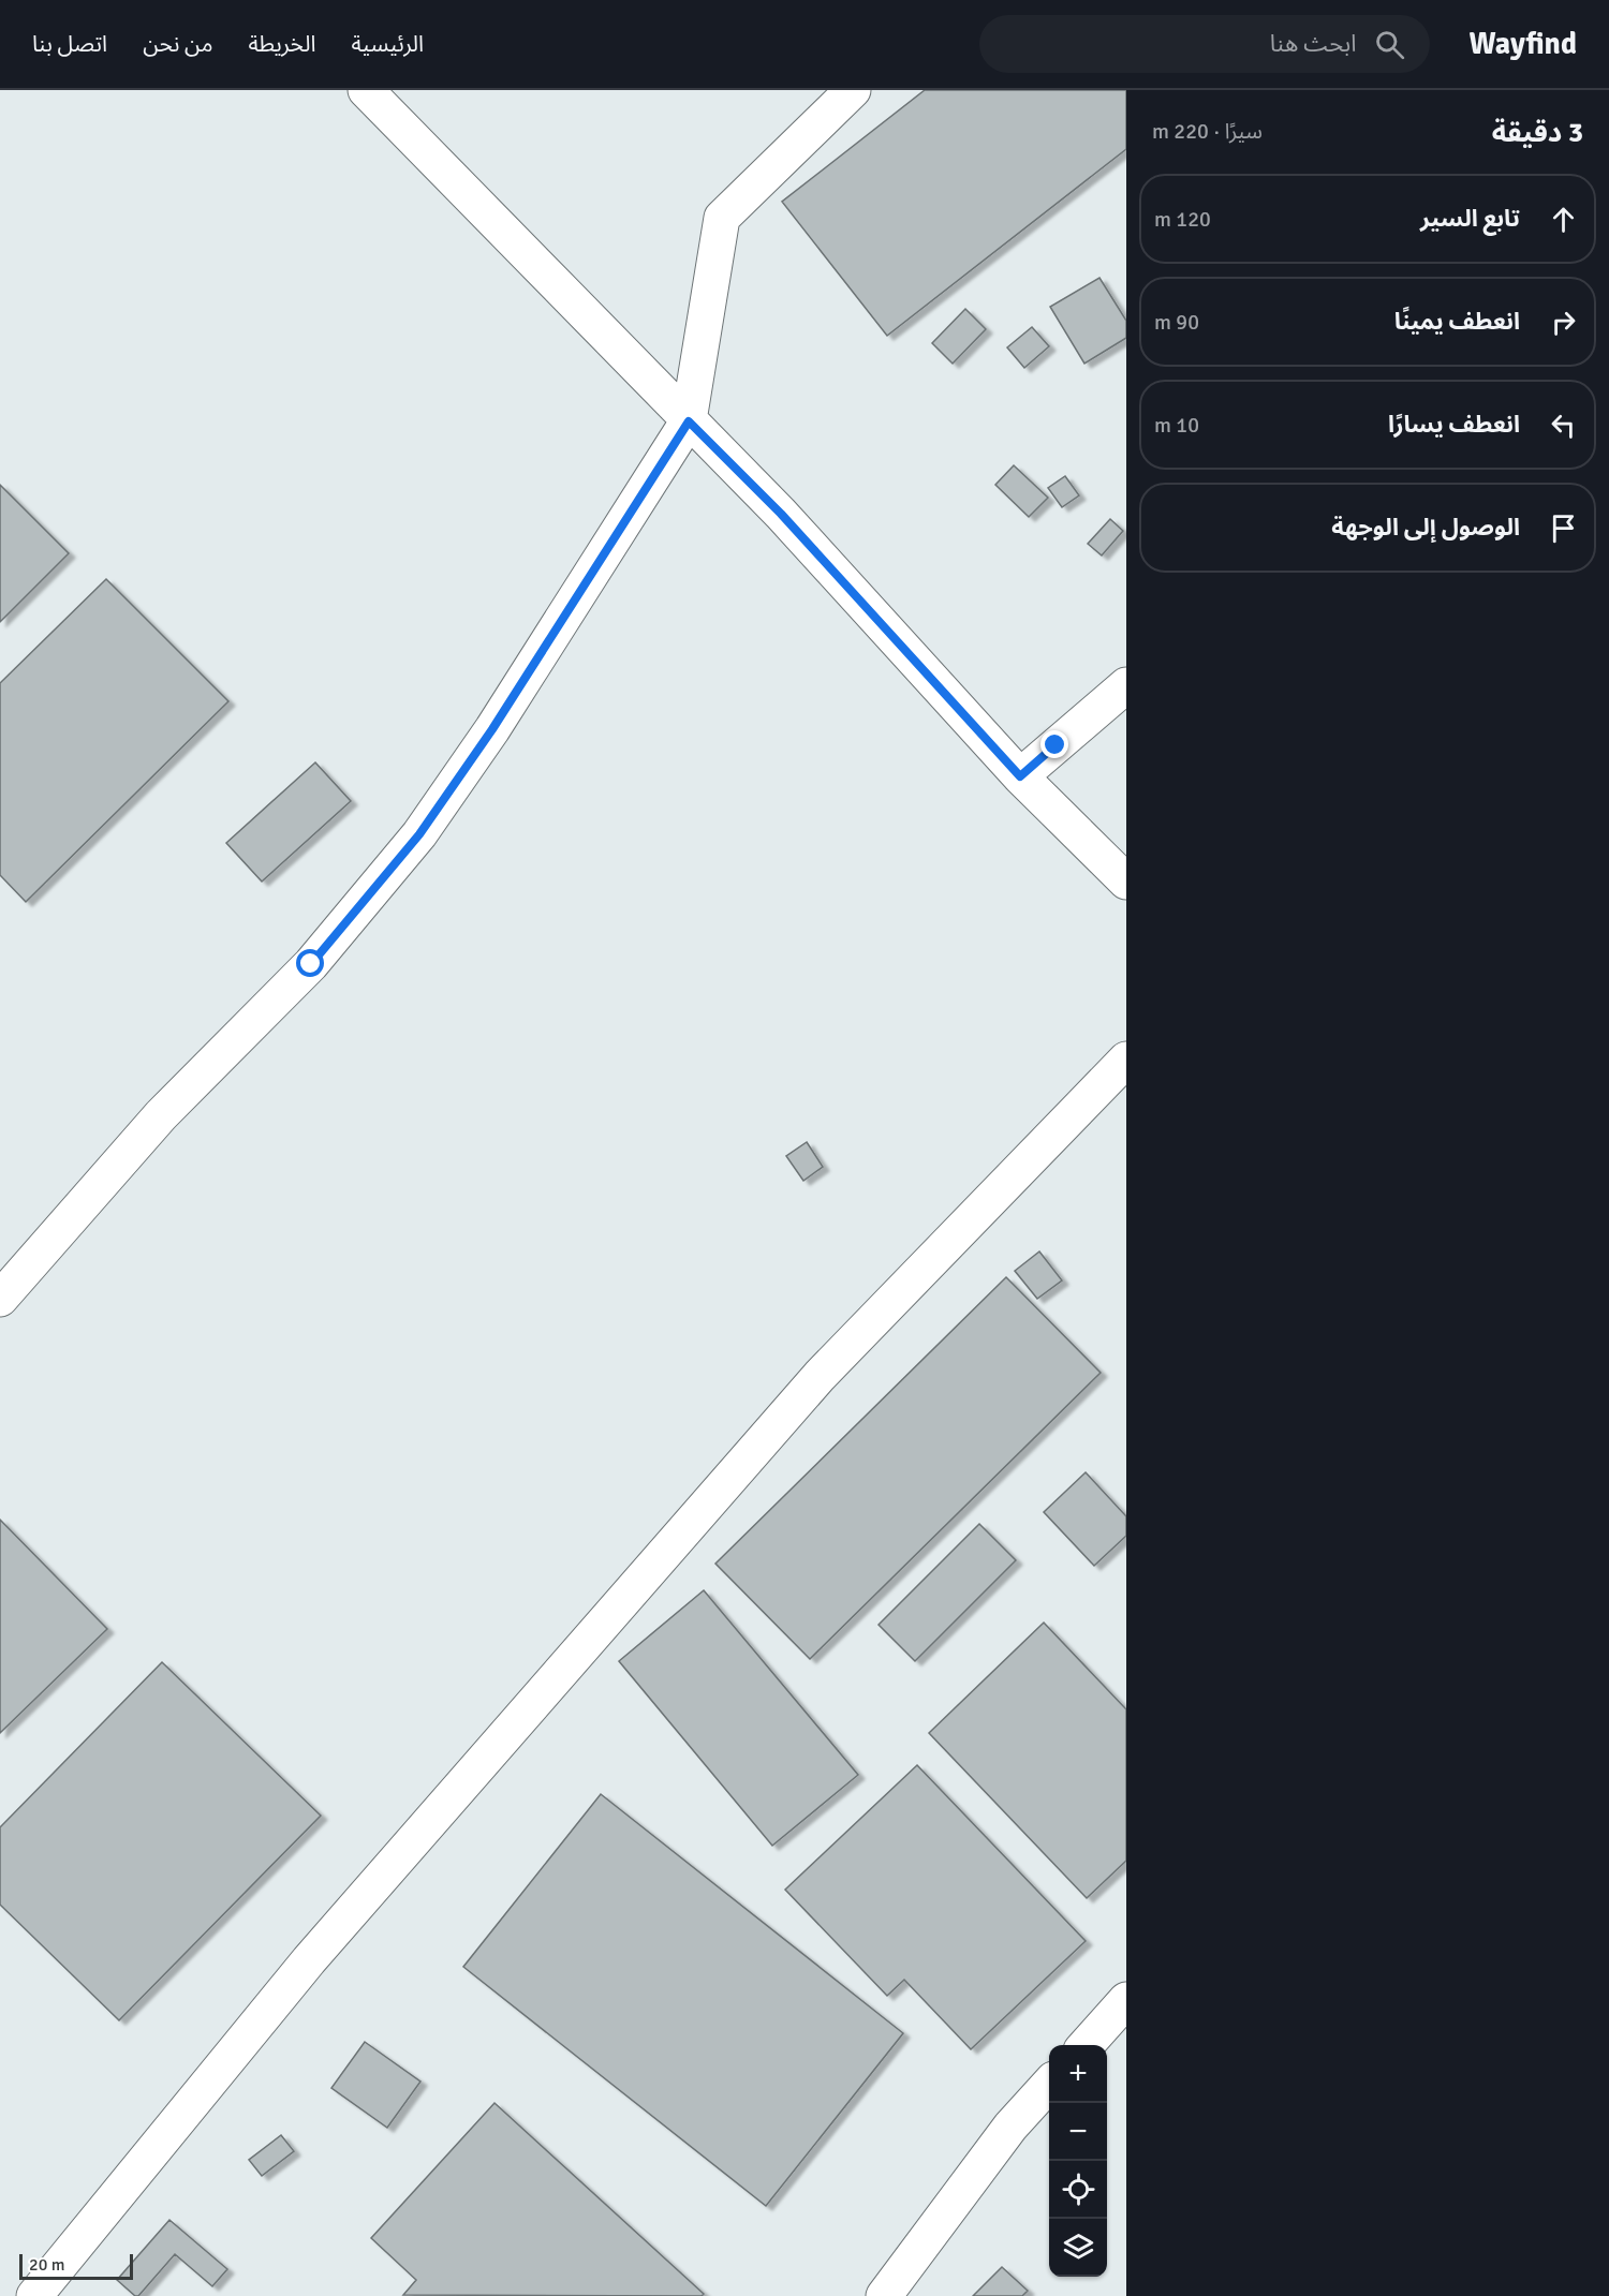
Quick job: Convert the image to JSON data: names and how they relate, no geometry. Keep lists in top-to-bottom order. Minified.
{"scale_bar":"20 m","page":{"header":"Wayfind","search":"ابحث هنا","nav":["الرئيسية","الخريطة","من نحن","اتصل بنا"],"heading":["3 دقيقة","سيرًا · 220 m"],"list":[["تابع السير","120 m"],["انعطف يمينًا","90 m"],["انعطف يسارًا","10 m"],"الوصول إلى الوجهة"],"map_buttons":["+","−"],"scale":"20 m"}}
